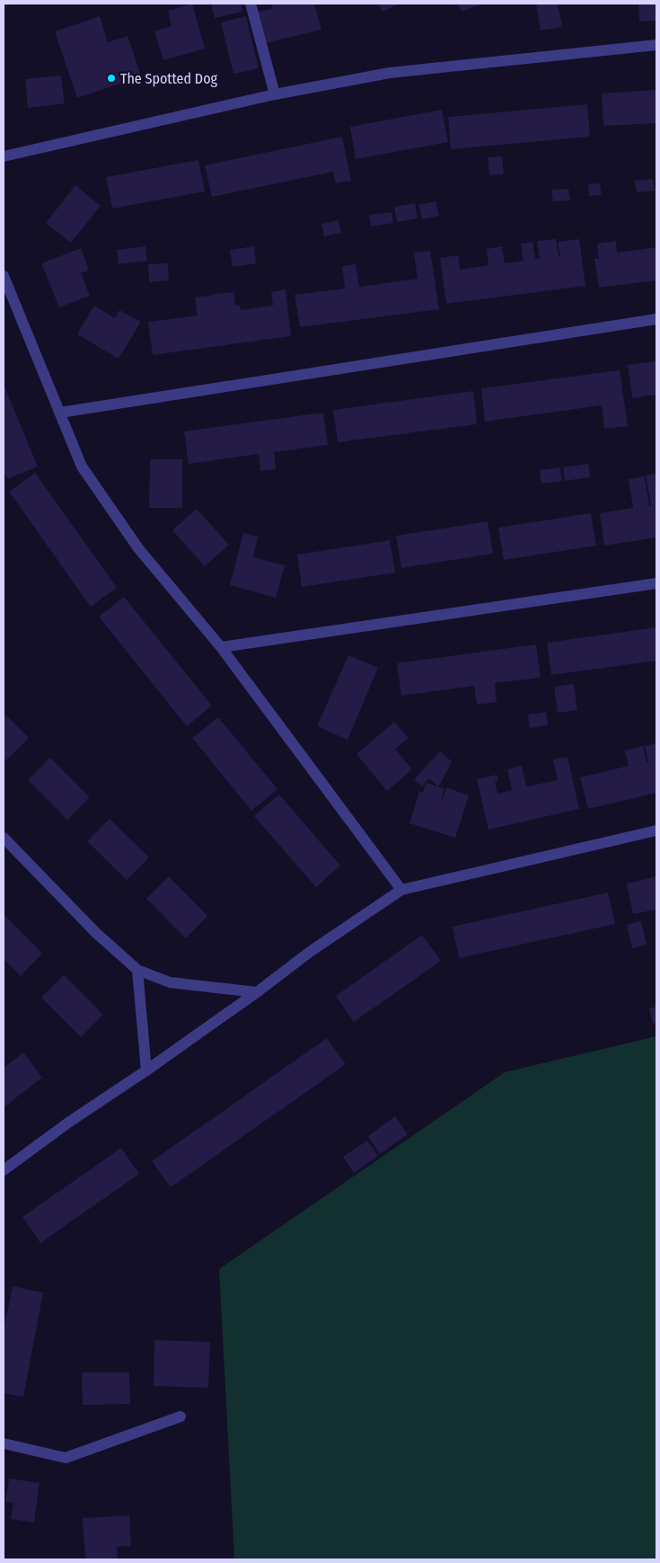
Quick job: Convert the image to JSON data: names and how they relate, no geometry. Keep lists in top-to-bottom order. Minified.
{"places":["The Spotted Dog"]}
